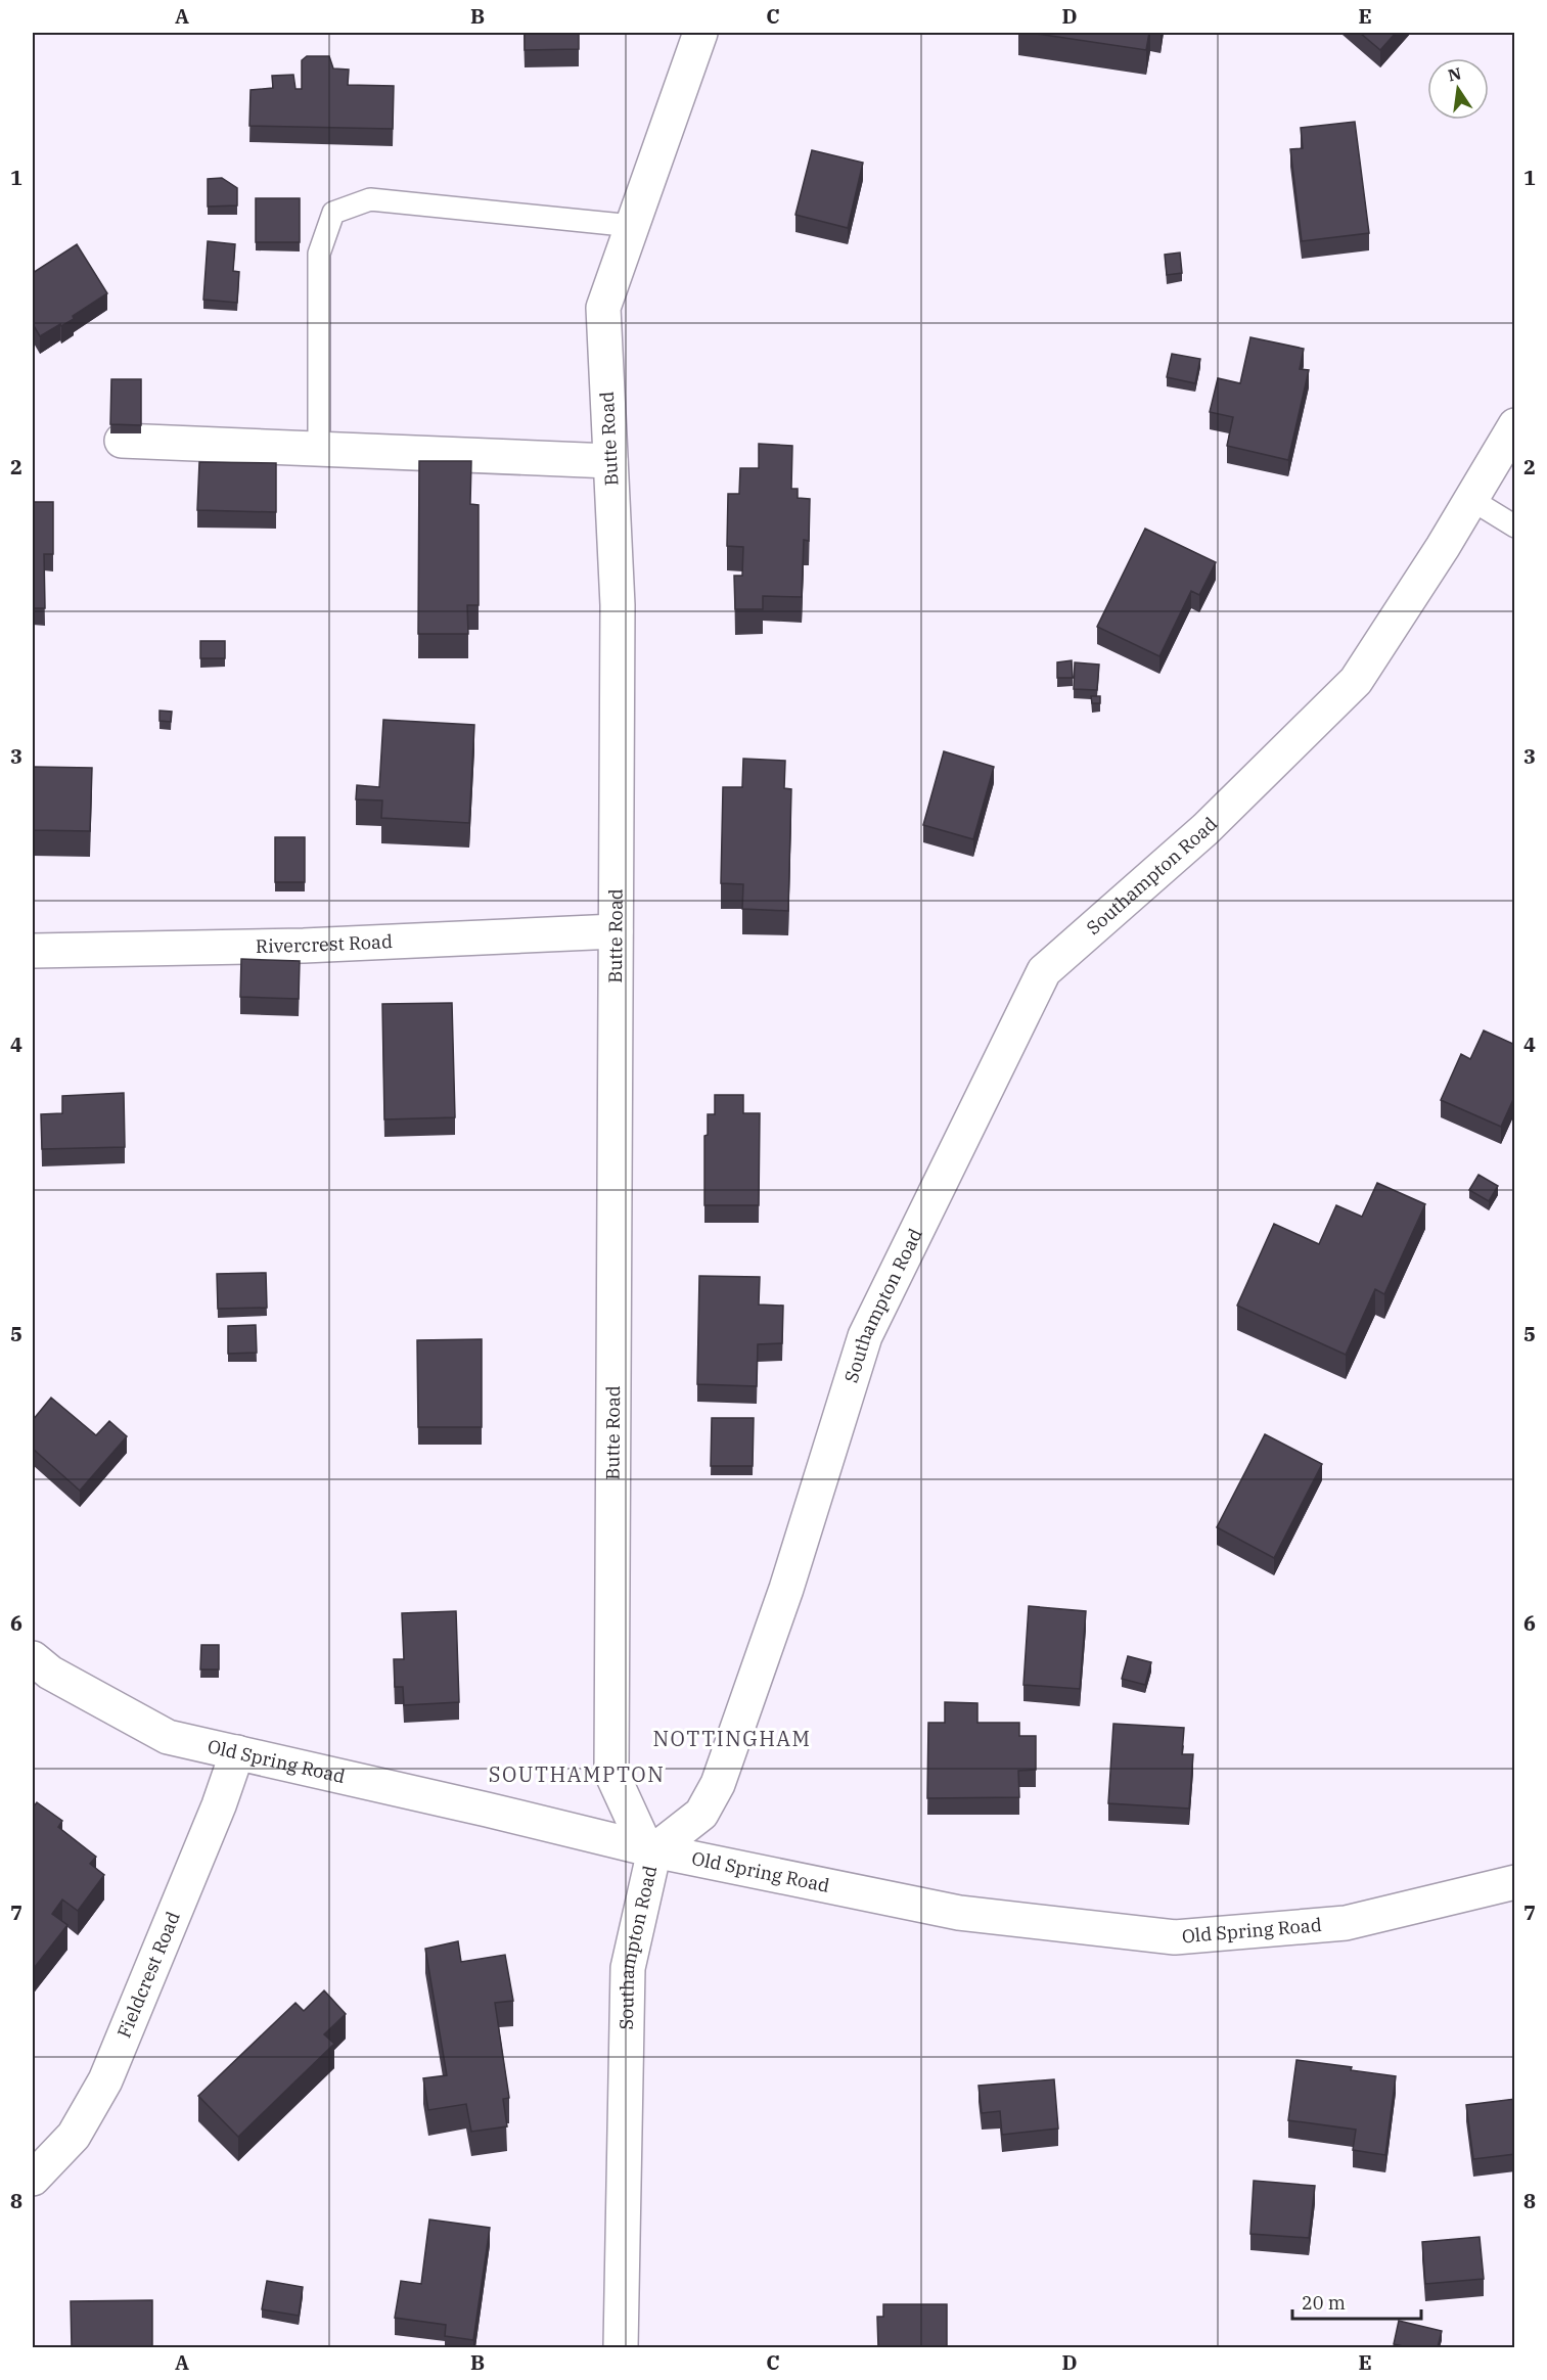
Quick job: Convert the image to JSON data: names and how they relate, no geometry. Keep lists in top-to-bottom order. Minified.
{"streets":{"street":["Butte Road","Southampton Road","Rivercrest Road","Old Spring Road","Fieldcrest Road"]},"crossings":[["Butte Road","Southampton Road"],["Butte Road","Rivercrest Road"],["Butte Road","Old Spring Road"],["Southampton Road","Old Spring Road"],["Old Spring Road","Fieldcrest Road"]],"districts":["NOTTINGHAM","SOUTHAMPTON"],"scale_bar":"20 m","north":"top","grid":{"columns":["A","B","C","D","E"],"rows":["1","2","3","4","5","6","7","8"]}}
